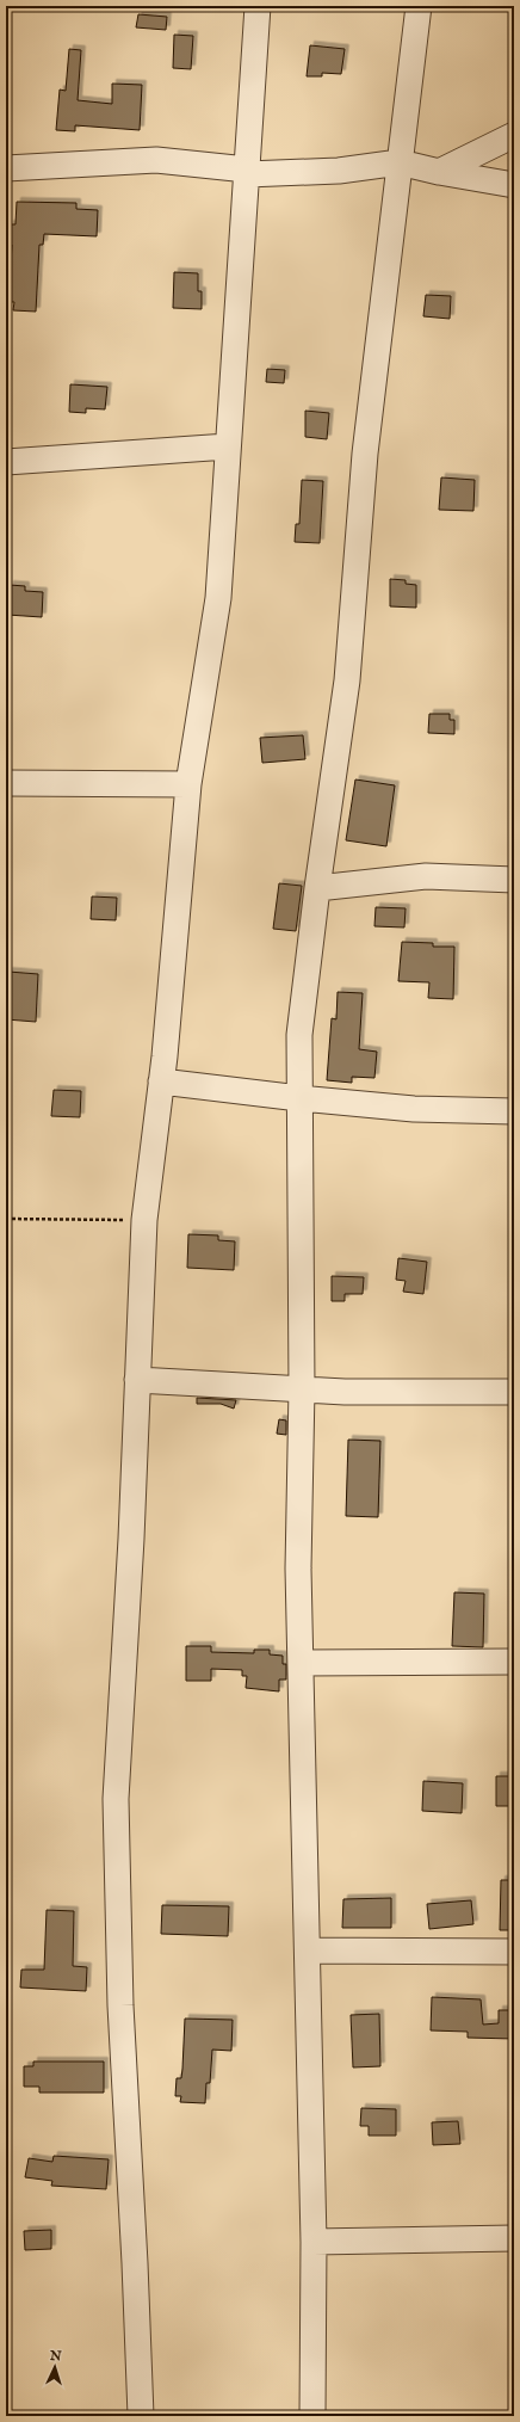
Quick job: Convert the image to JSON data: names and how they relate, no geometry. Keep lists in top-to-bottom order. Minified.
{"north":"top"}
